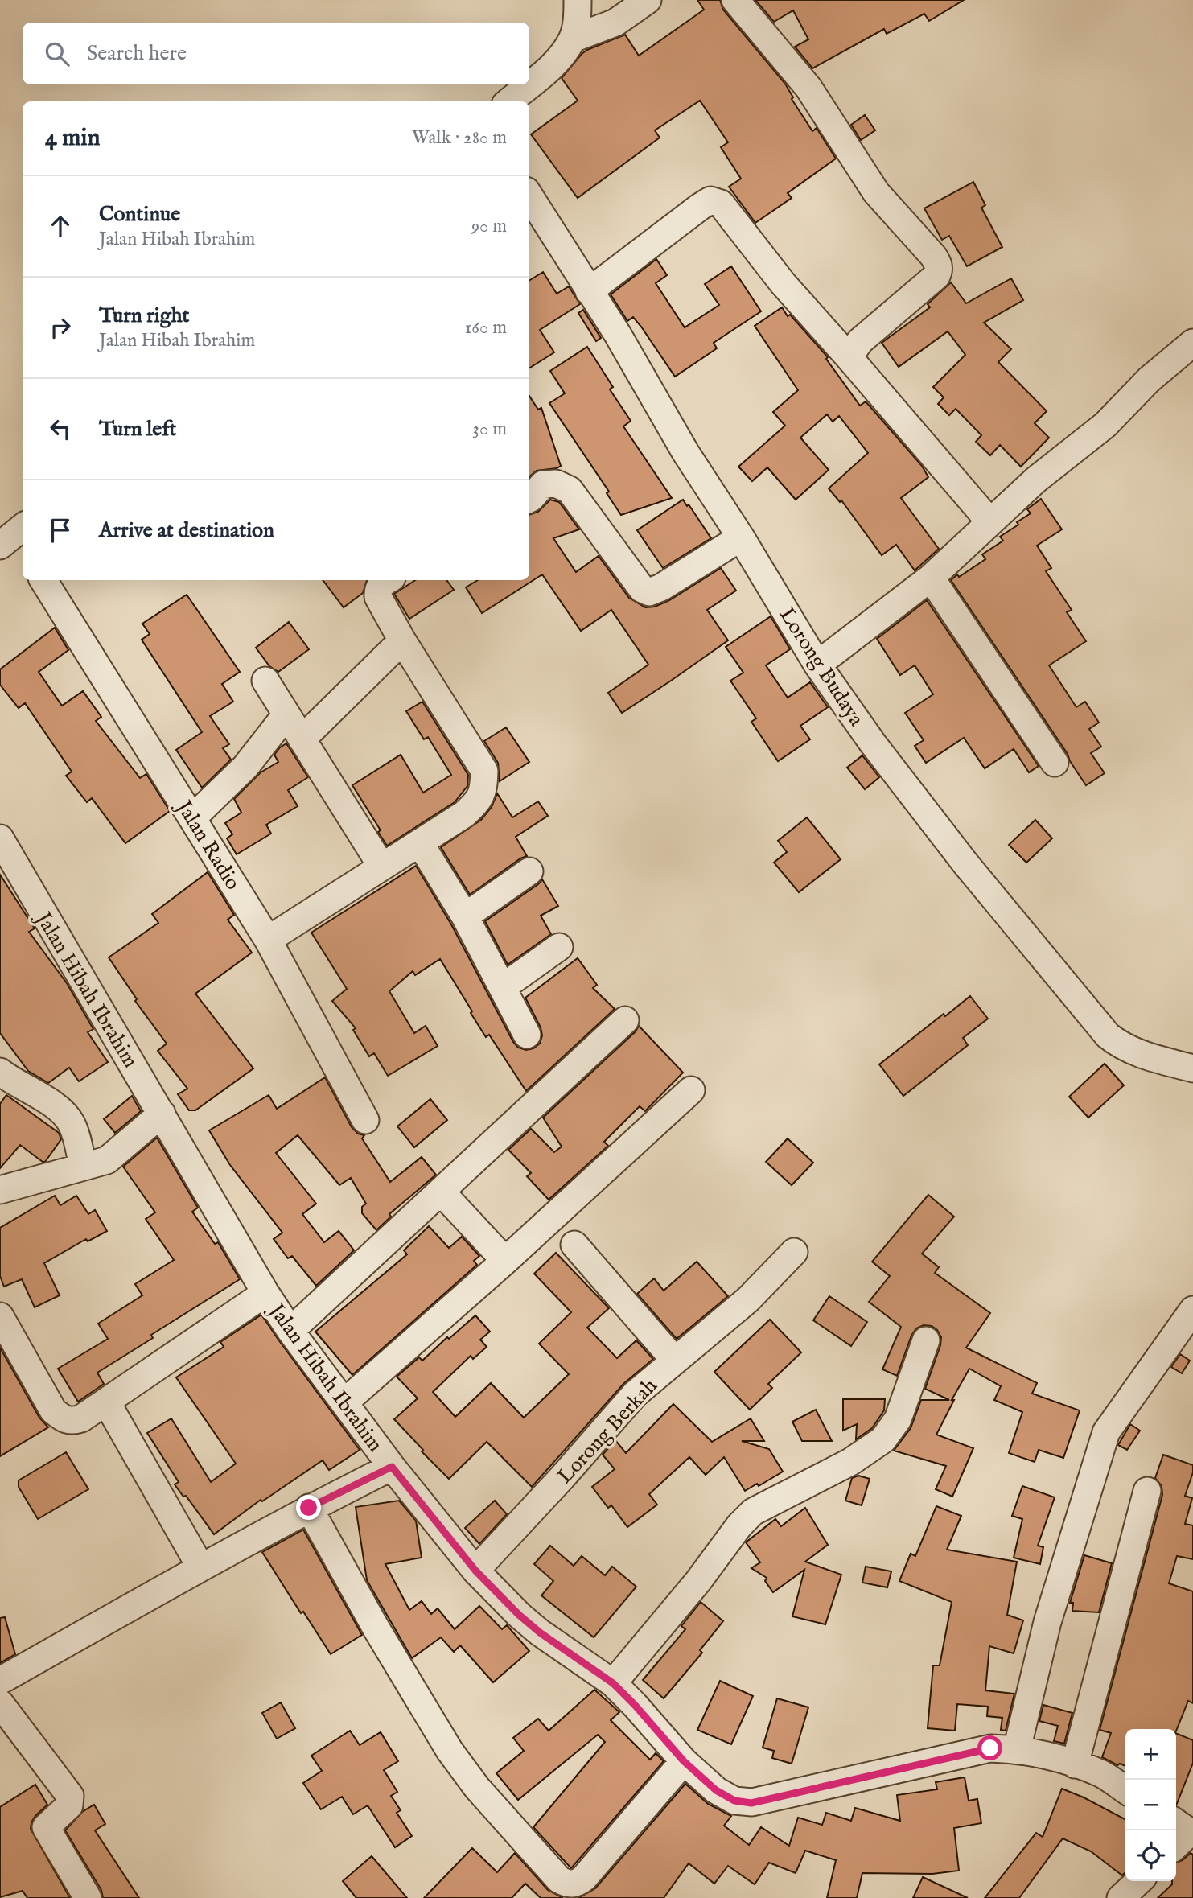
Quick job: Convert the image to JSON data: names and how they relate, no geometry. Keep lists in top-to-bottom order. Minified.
{"streets":{"street":["Lorong Budaya","Jalan Radio","Jalan Hibah Ibrahim","Lorong Berkah"]},"crossings":[["Jalan Hibah Ibrahim","Lorong Berkah"]],"page":{"search":"Search here","heading":["4 min","Walk · 280 m"],"list":[["Continue","Jalan Hibah Ibrahim","90 m"],["Turn right","Jalan Hibah Ibrahim","160 m"],["Turn left","30 m"],"Arrive at destination"],"map_buttons":["+","−"]}}
